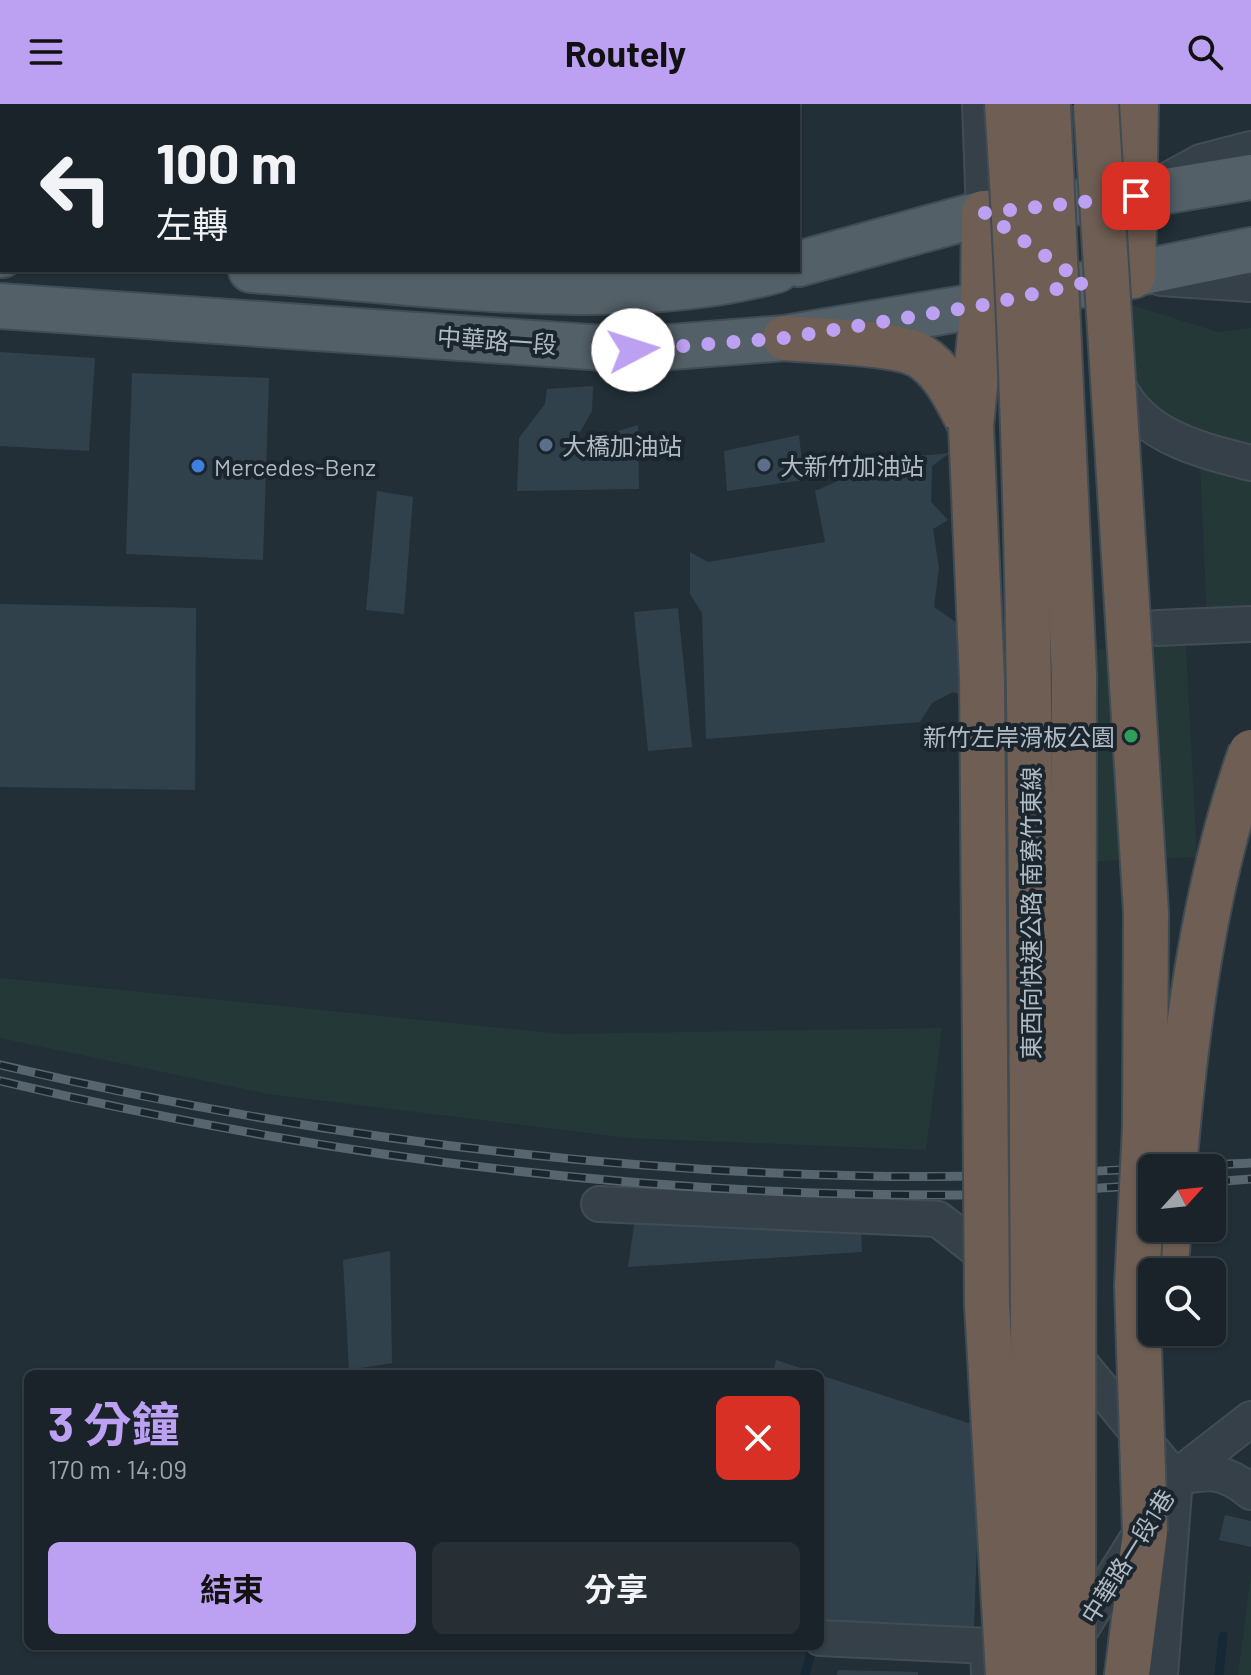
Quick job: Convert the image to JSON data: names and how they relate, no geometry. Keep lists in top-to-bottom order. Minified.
{"streets":{"highway":["東西向快速公路 南寮竹東線"],"main road":["中華路一段"],"street":["中華路一段1巷"]},"places":["大橋加油站","大新竹加油站","Mercedes-Benz","新竹左岸滑板公園"],"north":"top right","page":{"header":"Routely","turn":["100 m","左轉"],"heading":["3 分鐘","170 m · 14:09"],"buttons":["結束","分享"]}}
